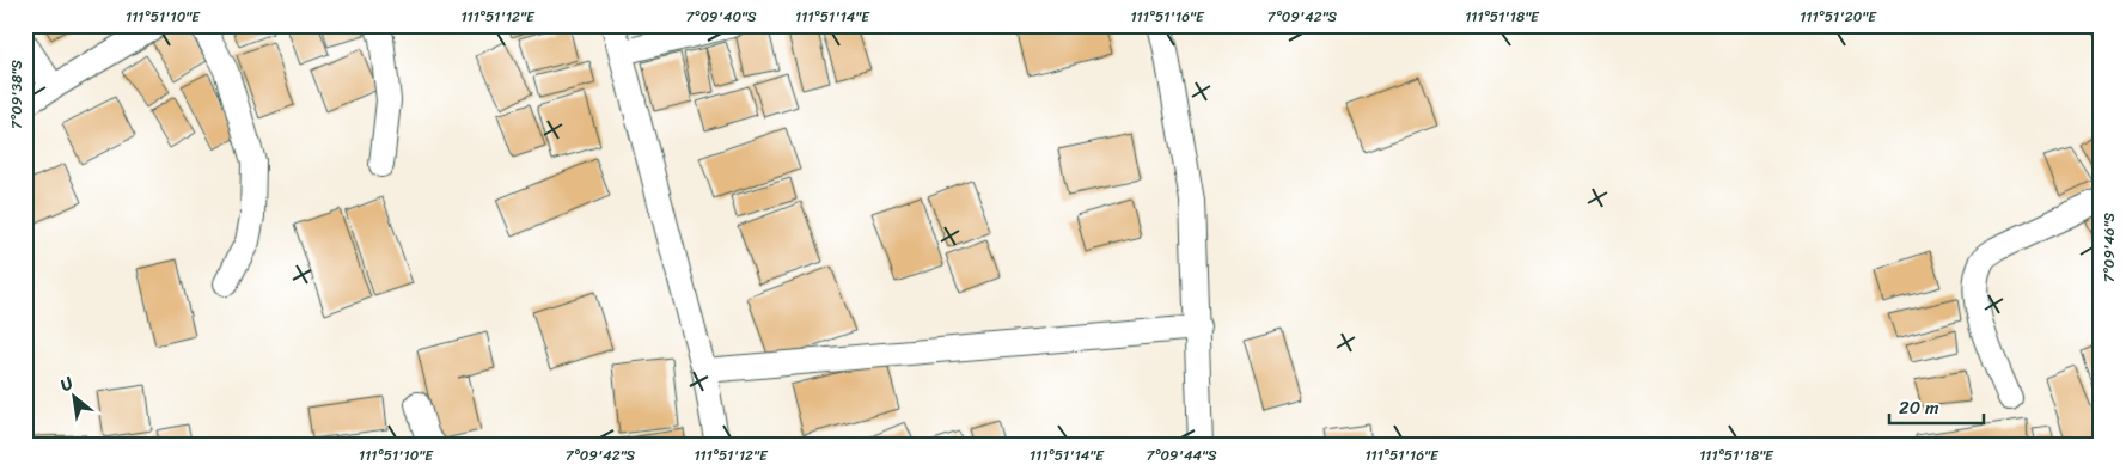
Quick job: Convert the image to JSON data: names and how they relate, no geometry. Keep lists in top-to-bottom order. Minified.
{"scale_bar":"20 m","north":"top left","coordinates":["111°51'10\"E","111°51'12\"E","7°09'40\"S","111°51'14\"E","111°51'16\"E","7°09'42\"S","111°51'18\"E","111°51'20\"E","7°09'38\"S","7°09'46\"S","7°09'44\"S"]}
